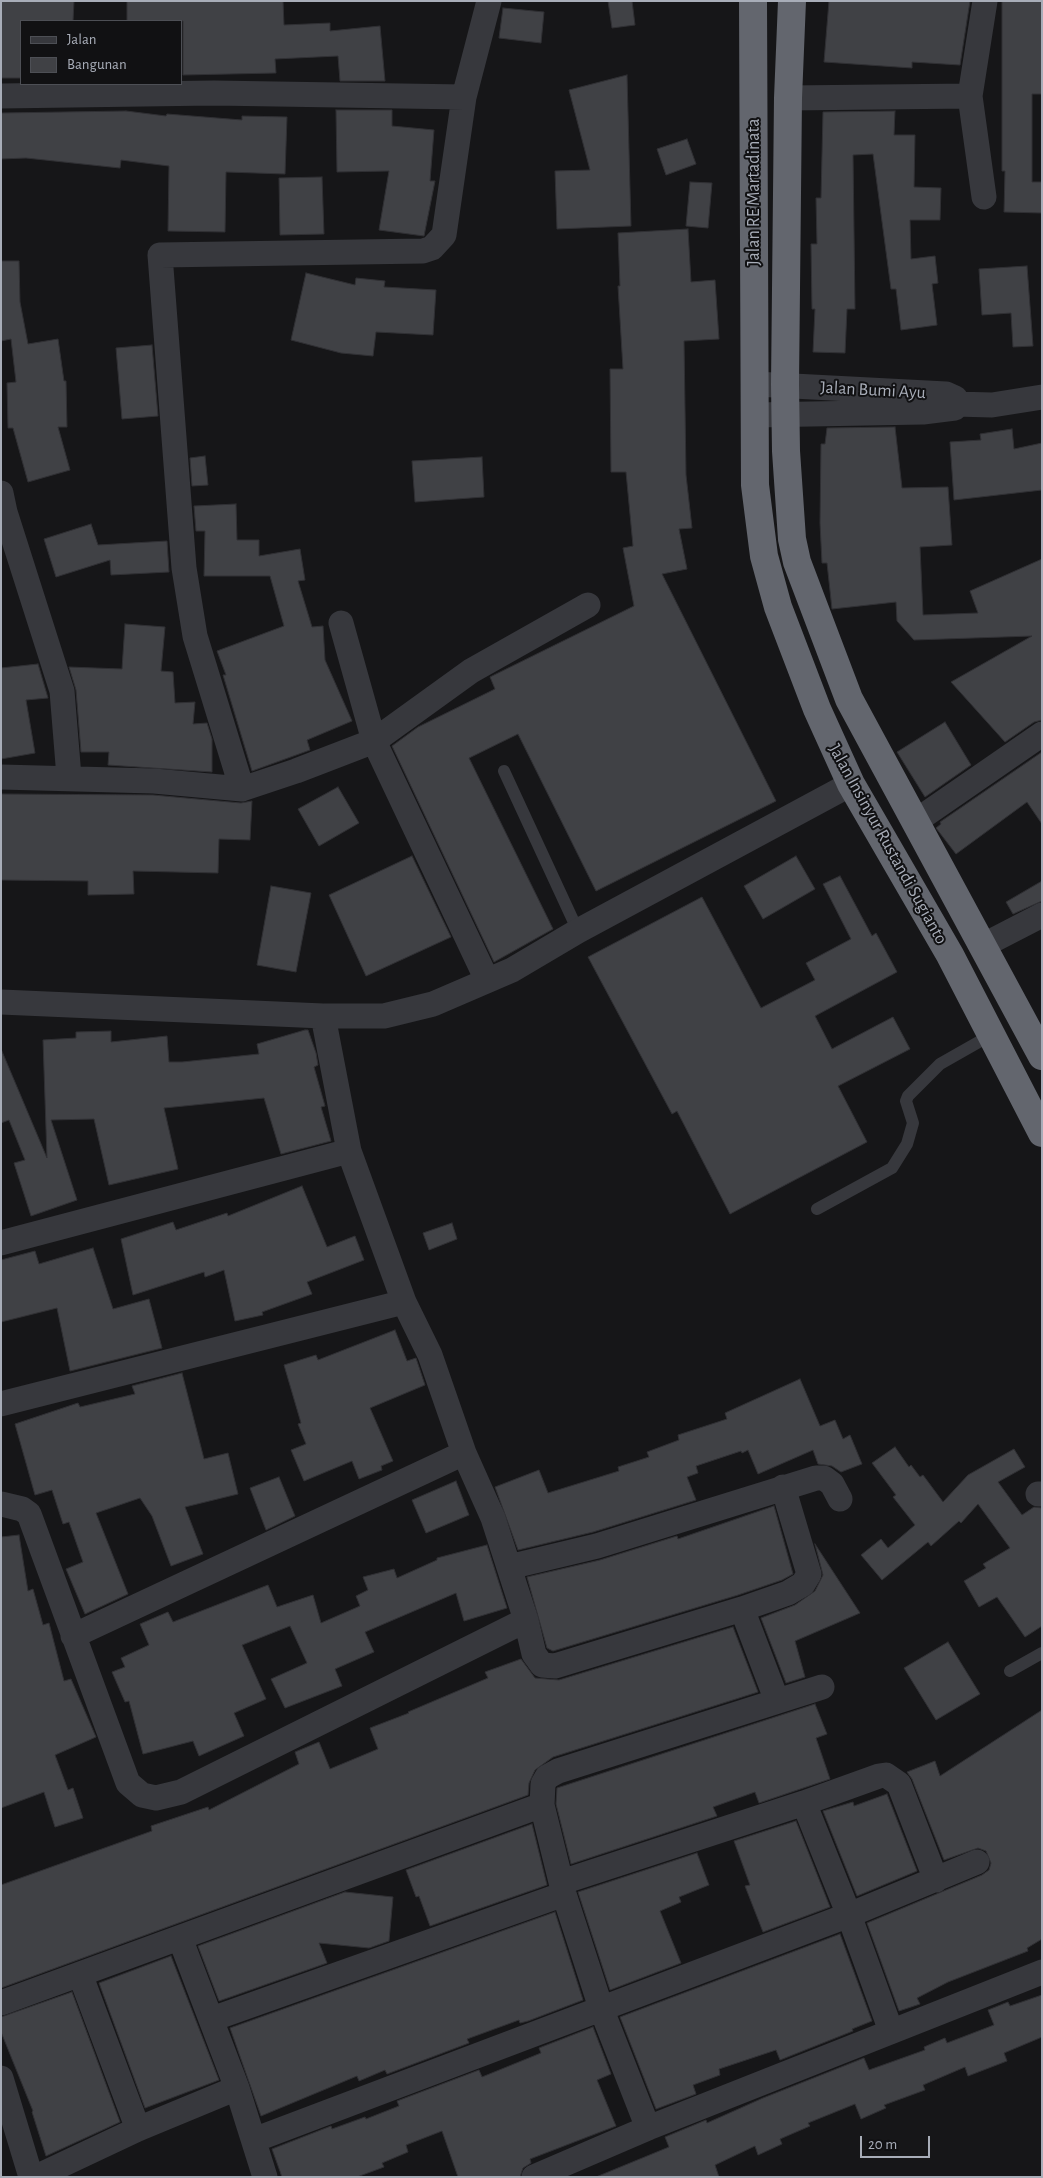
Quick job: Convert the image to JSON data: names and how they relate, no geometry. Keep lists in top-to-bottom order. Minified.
{"streets":{"highway":["Jalan RE Martadinata","Jalan Insinyur Rustandi Sugianto"],"street":["Jalan Bumi Ayu"]},"crossings":[["Jalan RE Martadinata","Jalan Insinyur Rustandi Sugianto"],["Jalan Bumi Ayu","Jalan Insinyur Rustandi Sugianto"]],"legend":["Jalan","Bangunan"],"scale_bar":"20 m"}
